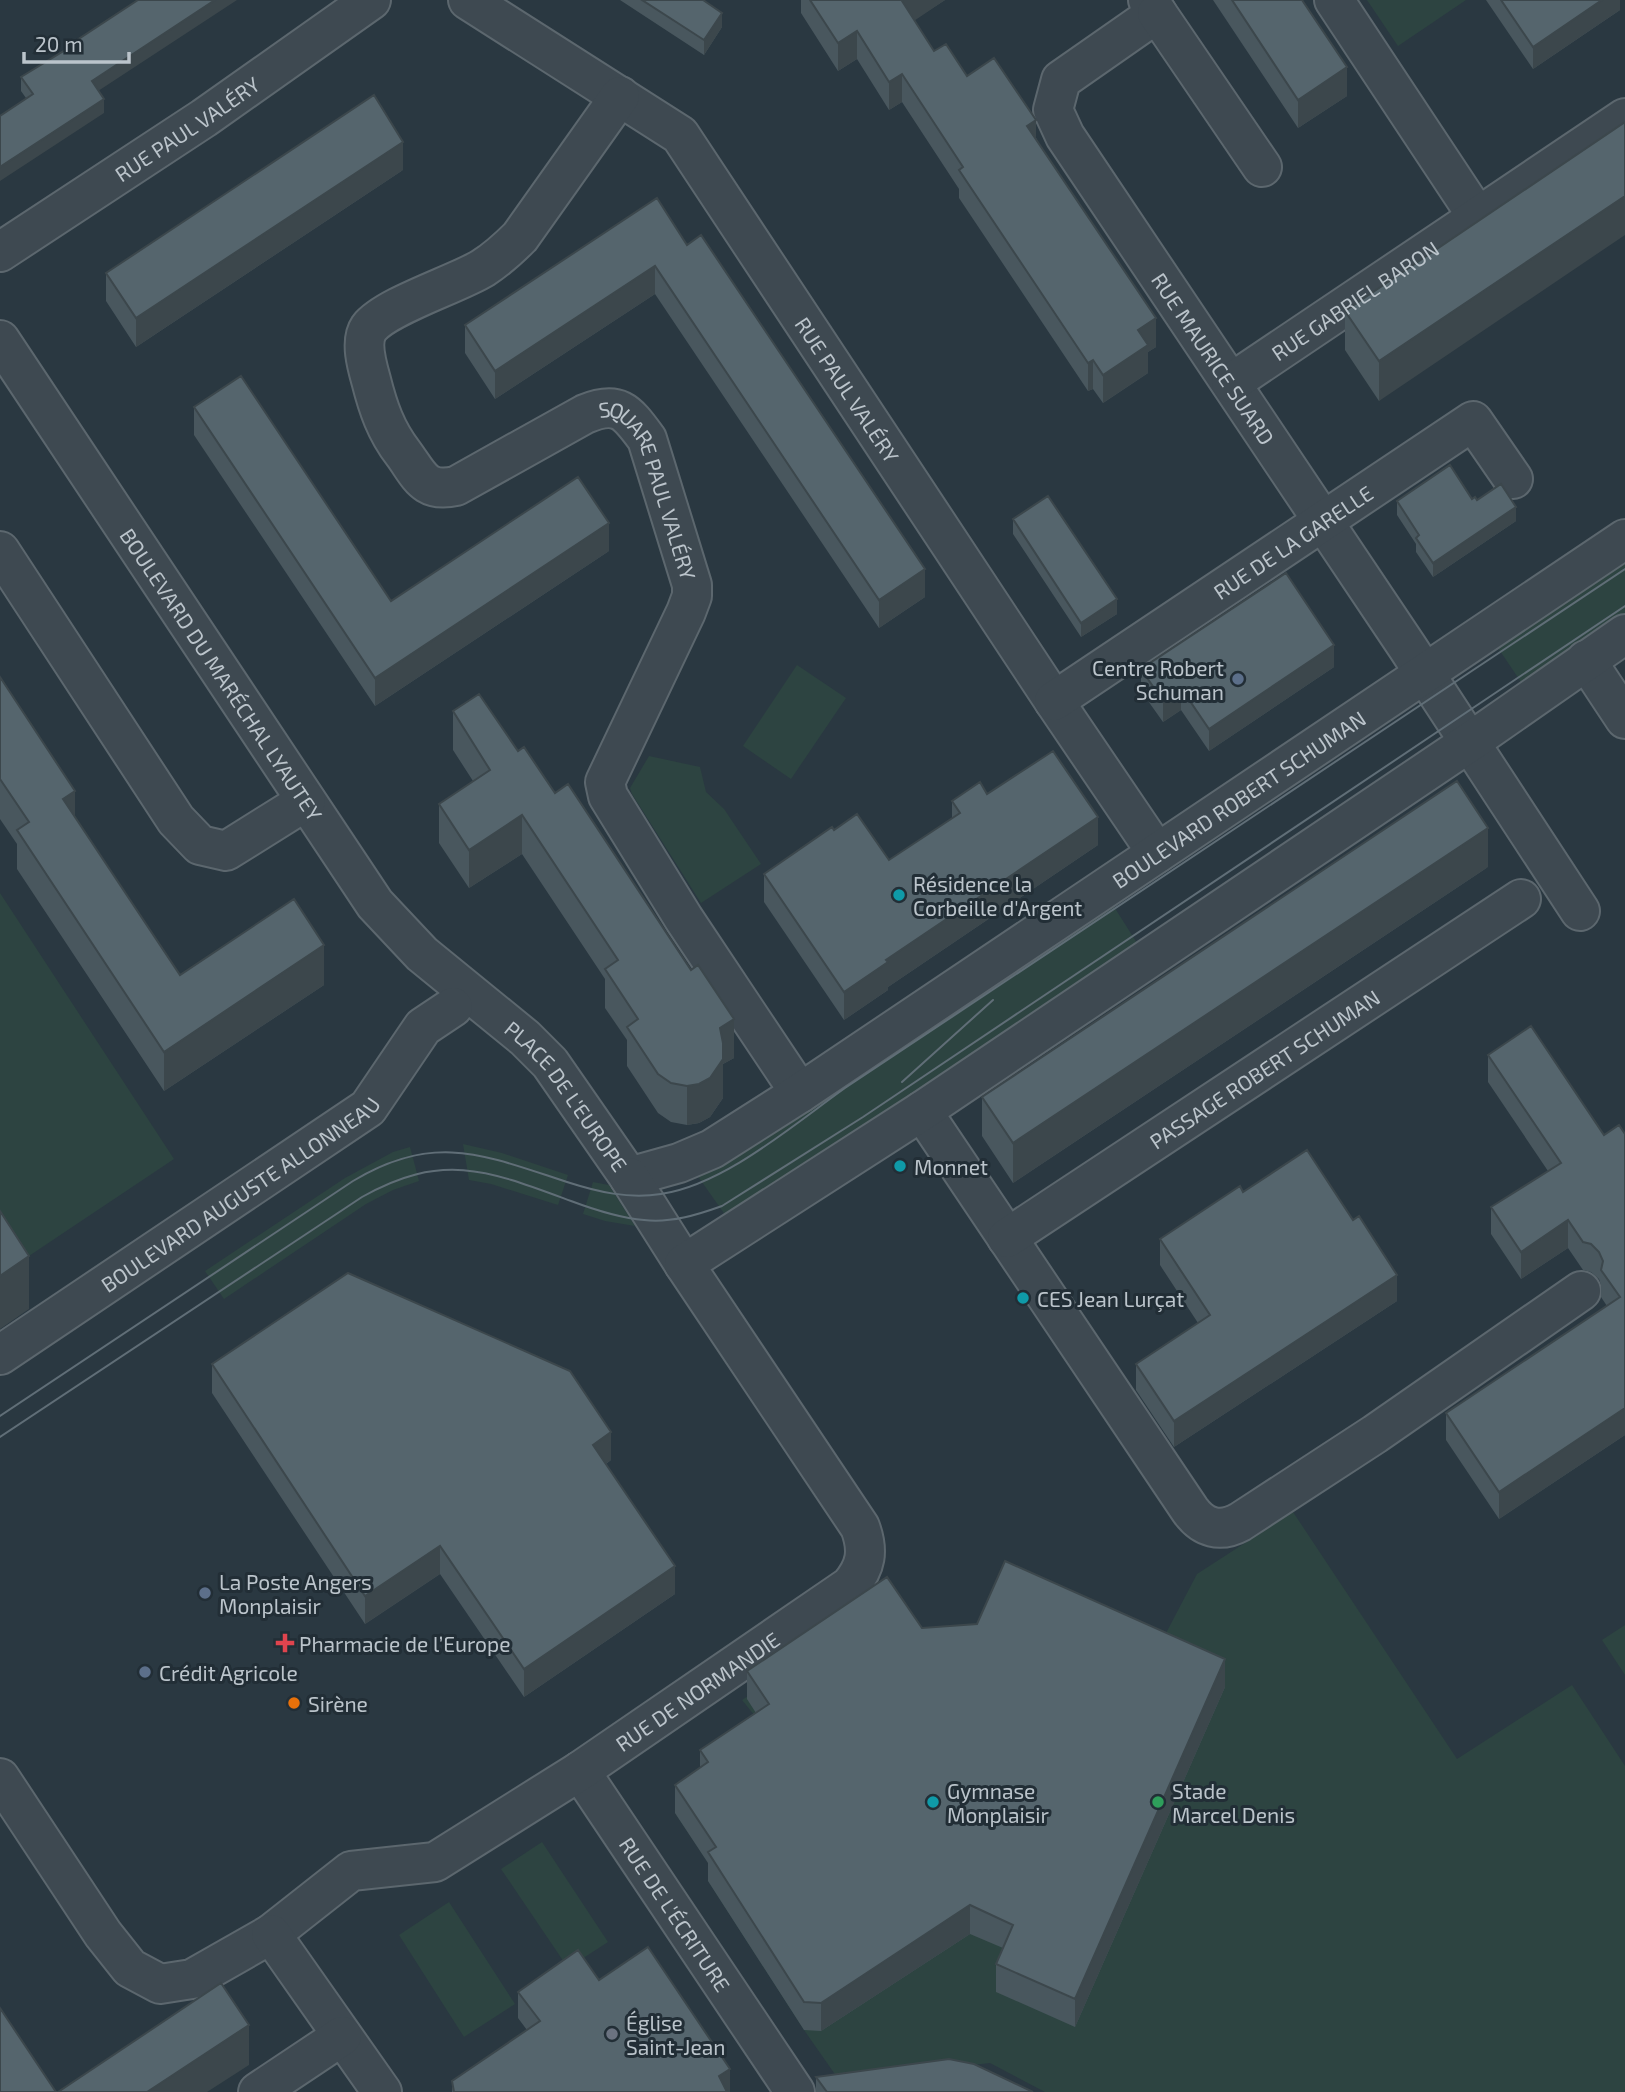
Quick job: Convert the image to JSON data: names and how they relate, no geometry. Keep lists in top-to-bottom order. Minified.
{"streets":{"street":["RUE PAUL VALÉRY","RUE GABRIEL BARON","RUE MAURICE SUARD","SQUARE PAUL VALÉRY","RUE DE LA GARELLE","BOULEVARD DU MARÉCHAL LYAUTEY","BOULEVARD ROBERT SCHUMAN","PASSAGE ROBERT SCHUMAN","PLACE DE L'EUROPE","BOULEVARD AUGUSTE ALLONNEAU","RUE DE NORMANDIE","RUE DE L'ÉCRITURE"]},"crossings":[["RUE PAUL VALÉRY","SQUARE PAUL VALÉRY"],["RUE PAUL VALÉRY","RUE DE LA GARELLE"],["RUE PAUL VALÉRY","BOULEVARD ROBERT SCHUMAN"],["RUE GABRIEL BARON","RUE MAURICE SUARD"],["RUE MAURICE SUARD","RUE DE LA GARELLE"],["RUE MAURICE SUARD","BOULEVARD ROBERT SCHUMAN"],["SQUARE PAUL VALÉRY","BOULEVARD ROBERT SCHUMAN"],["BOULEVARD DU MARÉCHAL LYAUTEY","PLACE DE L'EUROPE"],["BOULEVARD DU MARÉCHAL LYAUTEY","BOULEVARD AUGUSTE ALLONNEAU"],["BOULEVARD ROBERT SCHUMAN","PLACE DE L'EUROPE"],["PLACE DE L'EUROPE","BOULEVARD AUGUSTE ALLONNEAU"],["RUE DE NORMANDIE","RUE DE L'ÉCRITURE"]],"places":{"other":["Centre Robert Schuman","Résidence la Corbeille d'Argent","Monnet","CES Jean Lurçat","La Poste Angers Monplaisir","Crédit Agricole","Sirène","Gymnase Monplaisir","Stade Marcel Denis","Église Saint-Jean"],"health":["Pharmacie de l’Europe"]},"scale_bar":"20 m"}
